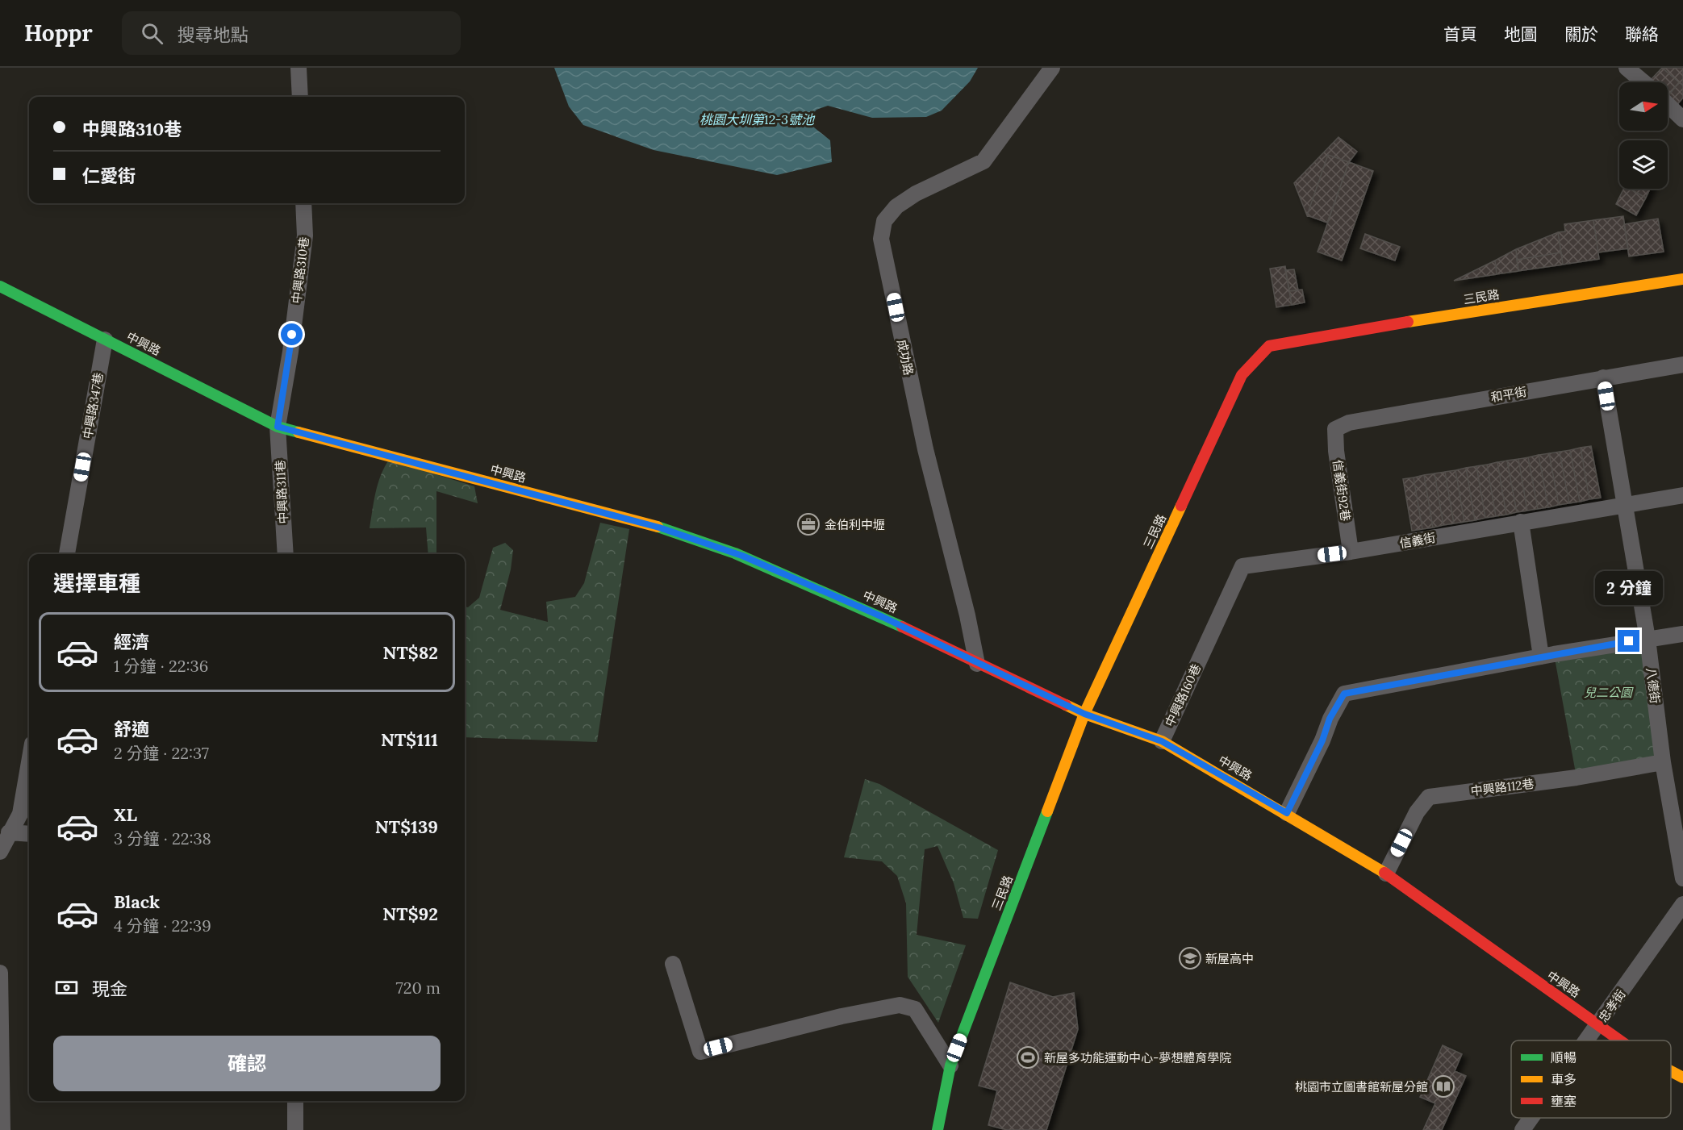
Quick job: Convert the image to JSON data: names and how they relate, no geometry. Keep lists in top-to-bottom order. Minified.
{"streets":{"street":["中興路310巷","三民路","中興路","成功路","和平街","中興路347巷","信義街92巷","中興路311巷","信義街","八德街","中興路160巷","中興路112巷","忠孝街"]},"crossings":[["中興路310巷","中興路"],["中興路310巷","中興路311巷"],["三民路","中興路"],["中興路","成功路"],["中興路","中興路347巷"],["中興路","中興路311巷"],["中興路","中興路160巷"],["中興路","中興路112巷"],["中興路","忠孝街"],["和平街","信義街92巷"],["和平街","八德街"],["信義街92巷","信義街"],["信義街","八德街"],["信義街","中興路160巷"],["八德街","中興路112巷"]],"water":["桃園大圳第12-3號池"],"parks":["兒二公園"],"places":{"office":["金伯利中壢"],"school or university":["新屋高中"],"sports":["新屋多功能運動中心-夢想體育學院"],"library":["桃園市立圖書館新屋分館"]},"legend":["順暢","車多","壅塞"],"north":"right","page":{"header":"Hoppr","search":"搜尋地點","nav":["首頁","地圖","關於","聯絡"],"banner":["中興路310巷","仁愛街"],"heading":"選擇車種","bubble":"2 分鐘","list":[{"name":"經濟","note":"1 分鐘 · 22:36","value":"NT$82"},{"name":"舒適","note":"2 分鐘 · 22:37","value":"NT$111"},{"name":"XL","note":"3 分鐘 · 22:38","value":"NT$139"},{"name":"Black","note":"4 分鐘 · 22:39","value":"NT$92"}],"pay":["現金","720 m"],"buttons":"確認"}}
